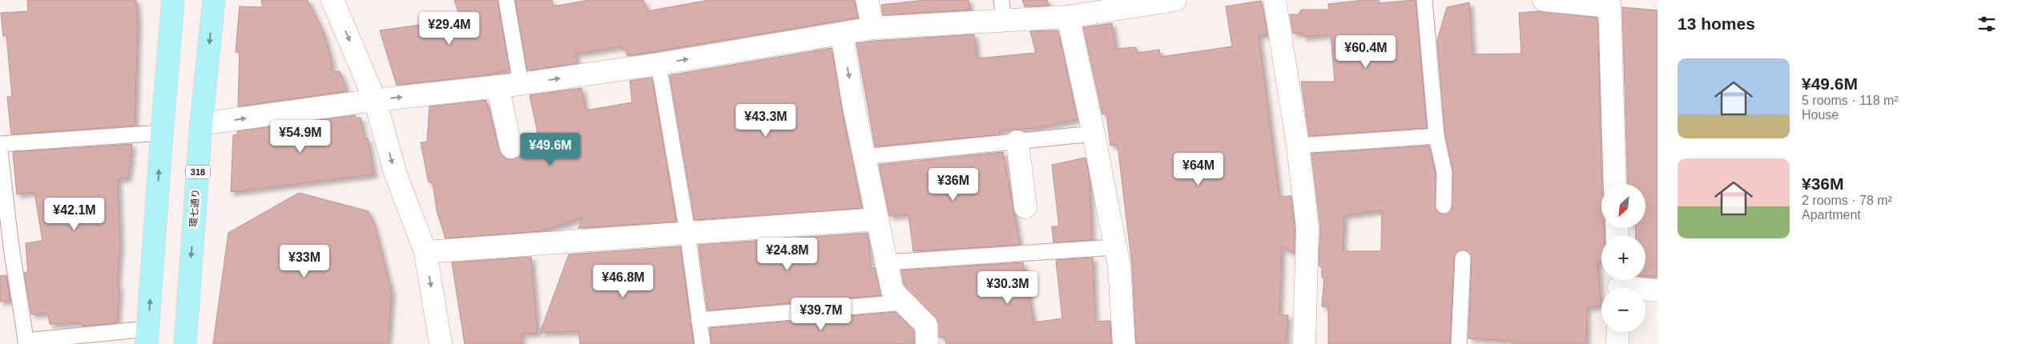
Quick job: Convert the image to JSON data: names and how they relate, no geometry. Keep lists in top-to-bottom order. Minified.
{"streets":{"main road":["318","環七通り"]},"north":"bottom left","page":{"heading":"13 homes","price":["¥29.4M","¥60.4M","¥43.3M","¥54.9M","¥49.6M","¥64M","¥36M","¥42.1M","¥24.8M","¥33M","¥46.8M","¥30.3M","¥39.7M"],"list":[{"name":"¥49.6M","note":"5 rooms · 118 m² · House"},{"name":"¥36M","note":"2 rooms · 78 m² · Apartment"}],"map_buttons":["+","−"]}}
